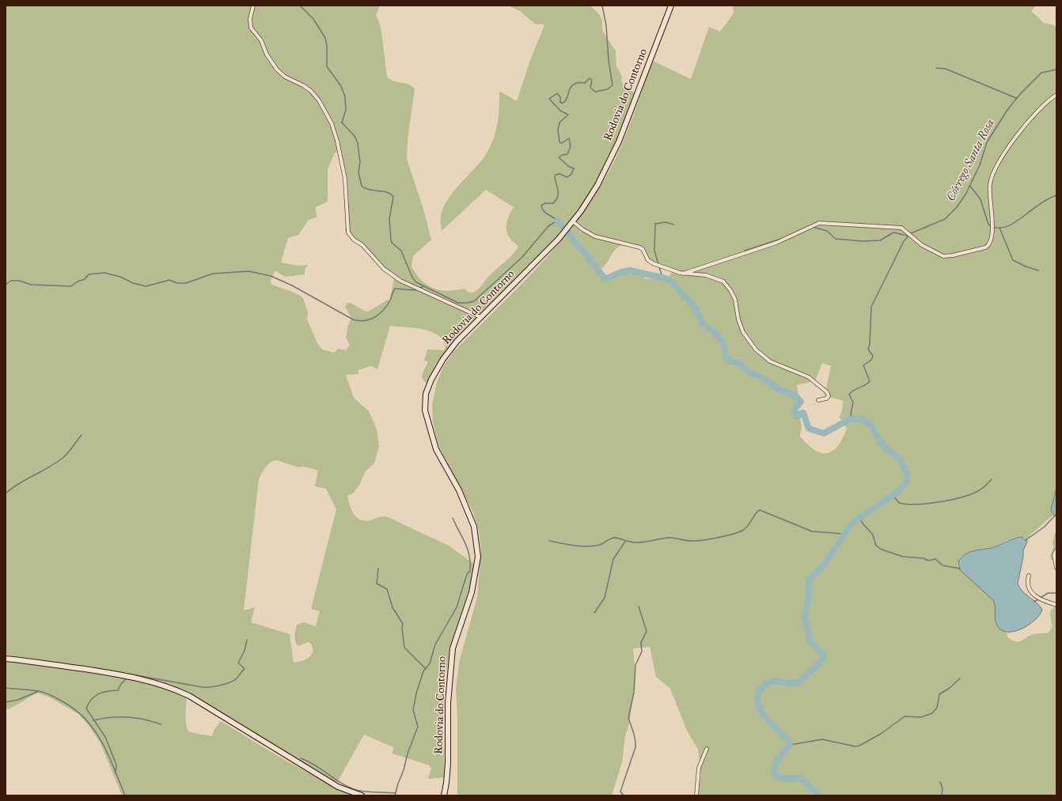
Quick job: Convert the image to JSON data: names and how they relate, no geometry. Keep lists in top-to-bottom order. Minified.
{"streets":{"main road":["Rodovia do Contorno"]},"water":["Córrego Santa Rosa"]}
